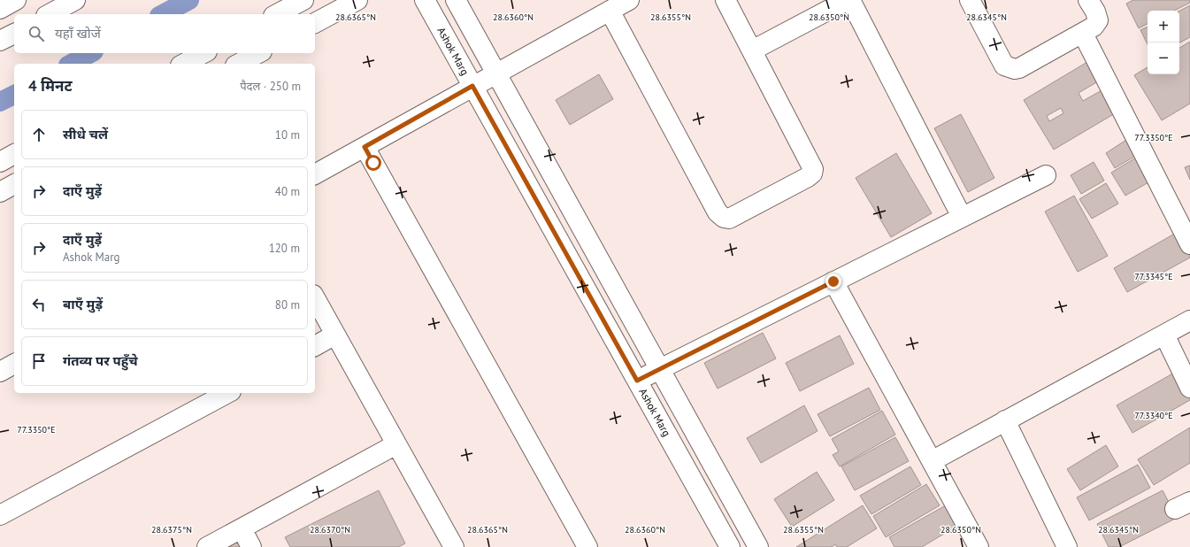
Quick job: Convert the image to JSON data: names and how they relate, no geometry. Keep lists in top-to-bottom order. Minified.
{"streets":{"street":["Ashok Marg"]},"page":{"map_buttons":["+","−"],"search":"यहाँ खोजें","heading":["4 मिनट","पैदल · 250 m"],"list":[["सीधे चलें","10 m"],["दाएँ मुड़ें","40 m"],["दाएँ मुड़ें","Ashok Marg","120 m"],["बाएँ मुड़ें","80 m"],"गंतव्य पर पहुँचे"]},"coordinates":["28.6365°N","28.6360°N","28.6355°N","28.6350°N","28.6345°N","77.3350°E","77.3345°E","77.3340°E","28.6375°N","28.6370°N"]}
